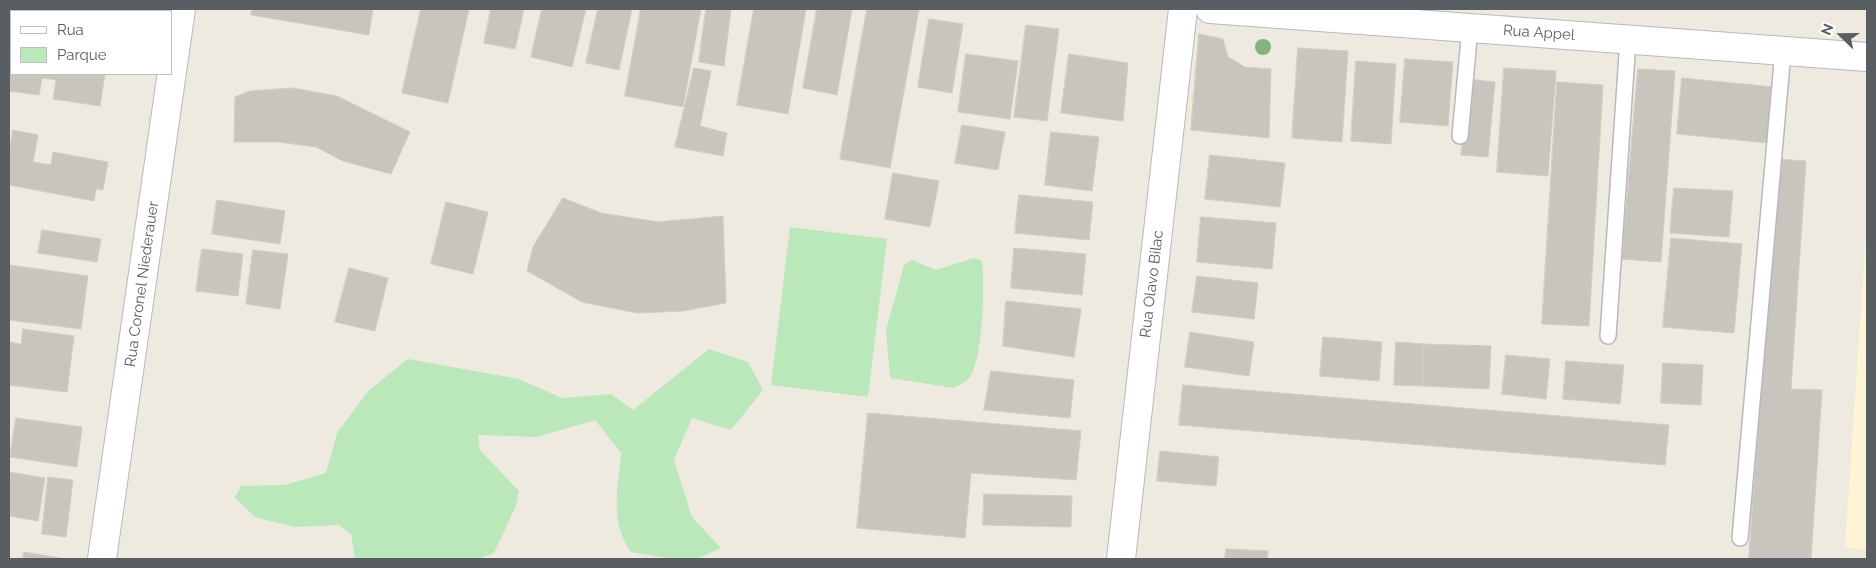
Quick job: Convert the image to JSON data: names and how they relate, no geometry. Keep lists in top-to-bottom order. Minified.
{"streets":{"street":["Rua Appel","Rua Coronel Niederauer","Rua Olavo Bilac"]},"legend":["Rua","Parque"],"north":"left"}
